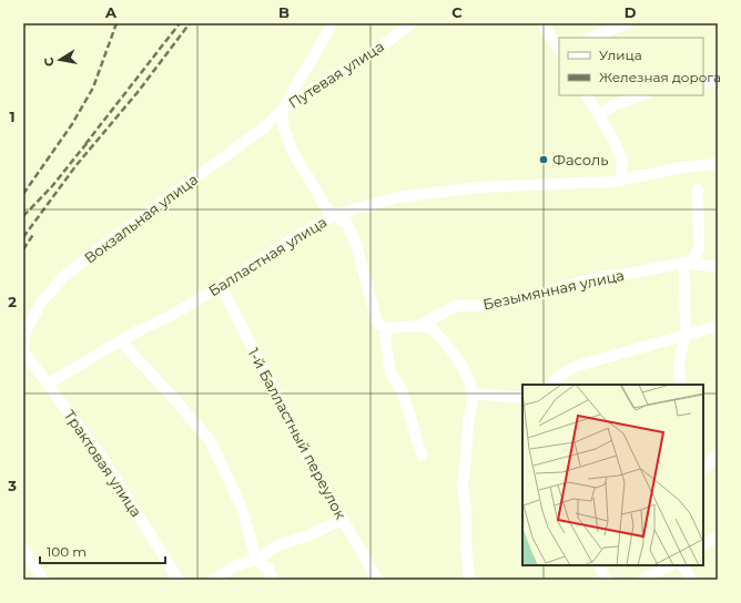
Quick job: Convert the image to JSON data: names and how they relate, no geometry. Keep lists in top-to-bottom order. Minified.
{"streets":{"street":["Путевая улица","Вокзальная улица","Балластная улица","Безымянная улица","1-й Балластный переулок","Трактовая улица"]},"crossings":[["Путевая улица","Вокзальная улица"],["Вокзальная улица","Трактовая улица"],["Балластная улица","1-й Балластный переулок"],["Балластная улица","Трактовая улица"]],"places":["Фасоль"],"legend":["Улица","Железная дорога"],"scale_bar":"100 m","north":"left","grid":{"columns":["A","B","C","D"],"rows":["1","2","3"]}}
